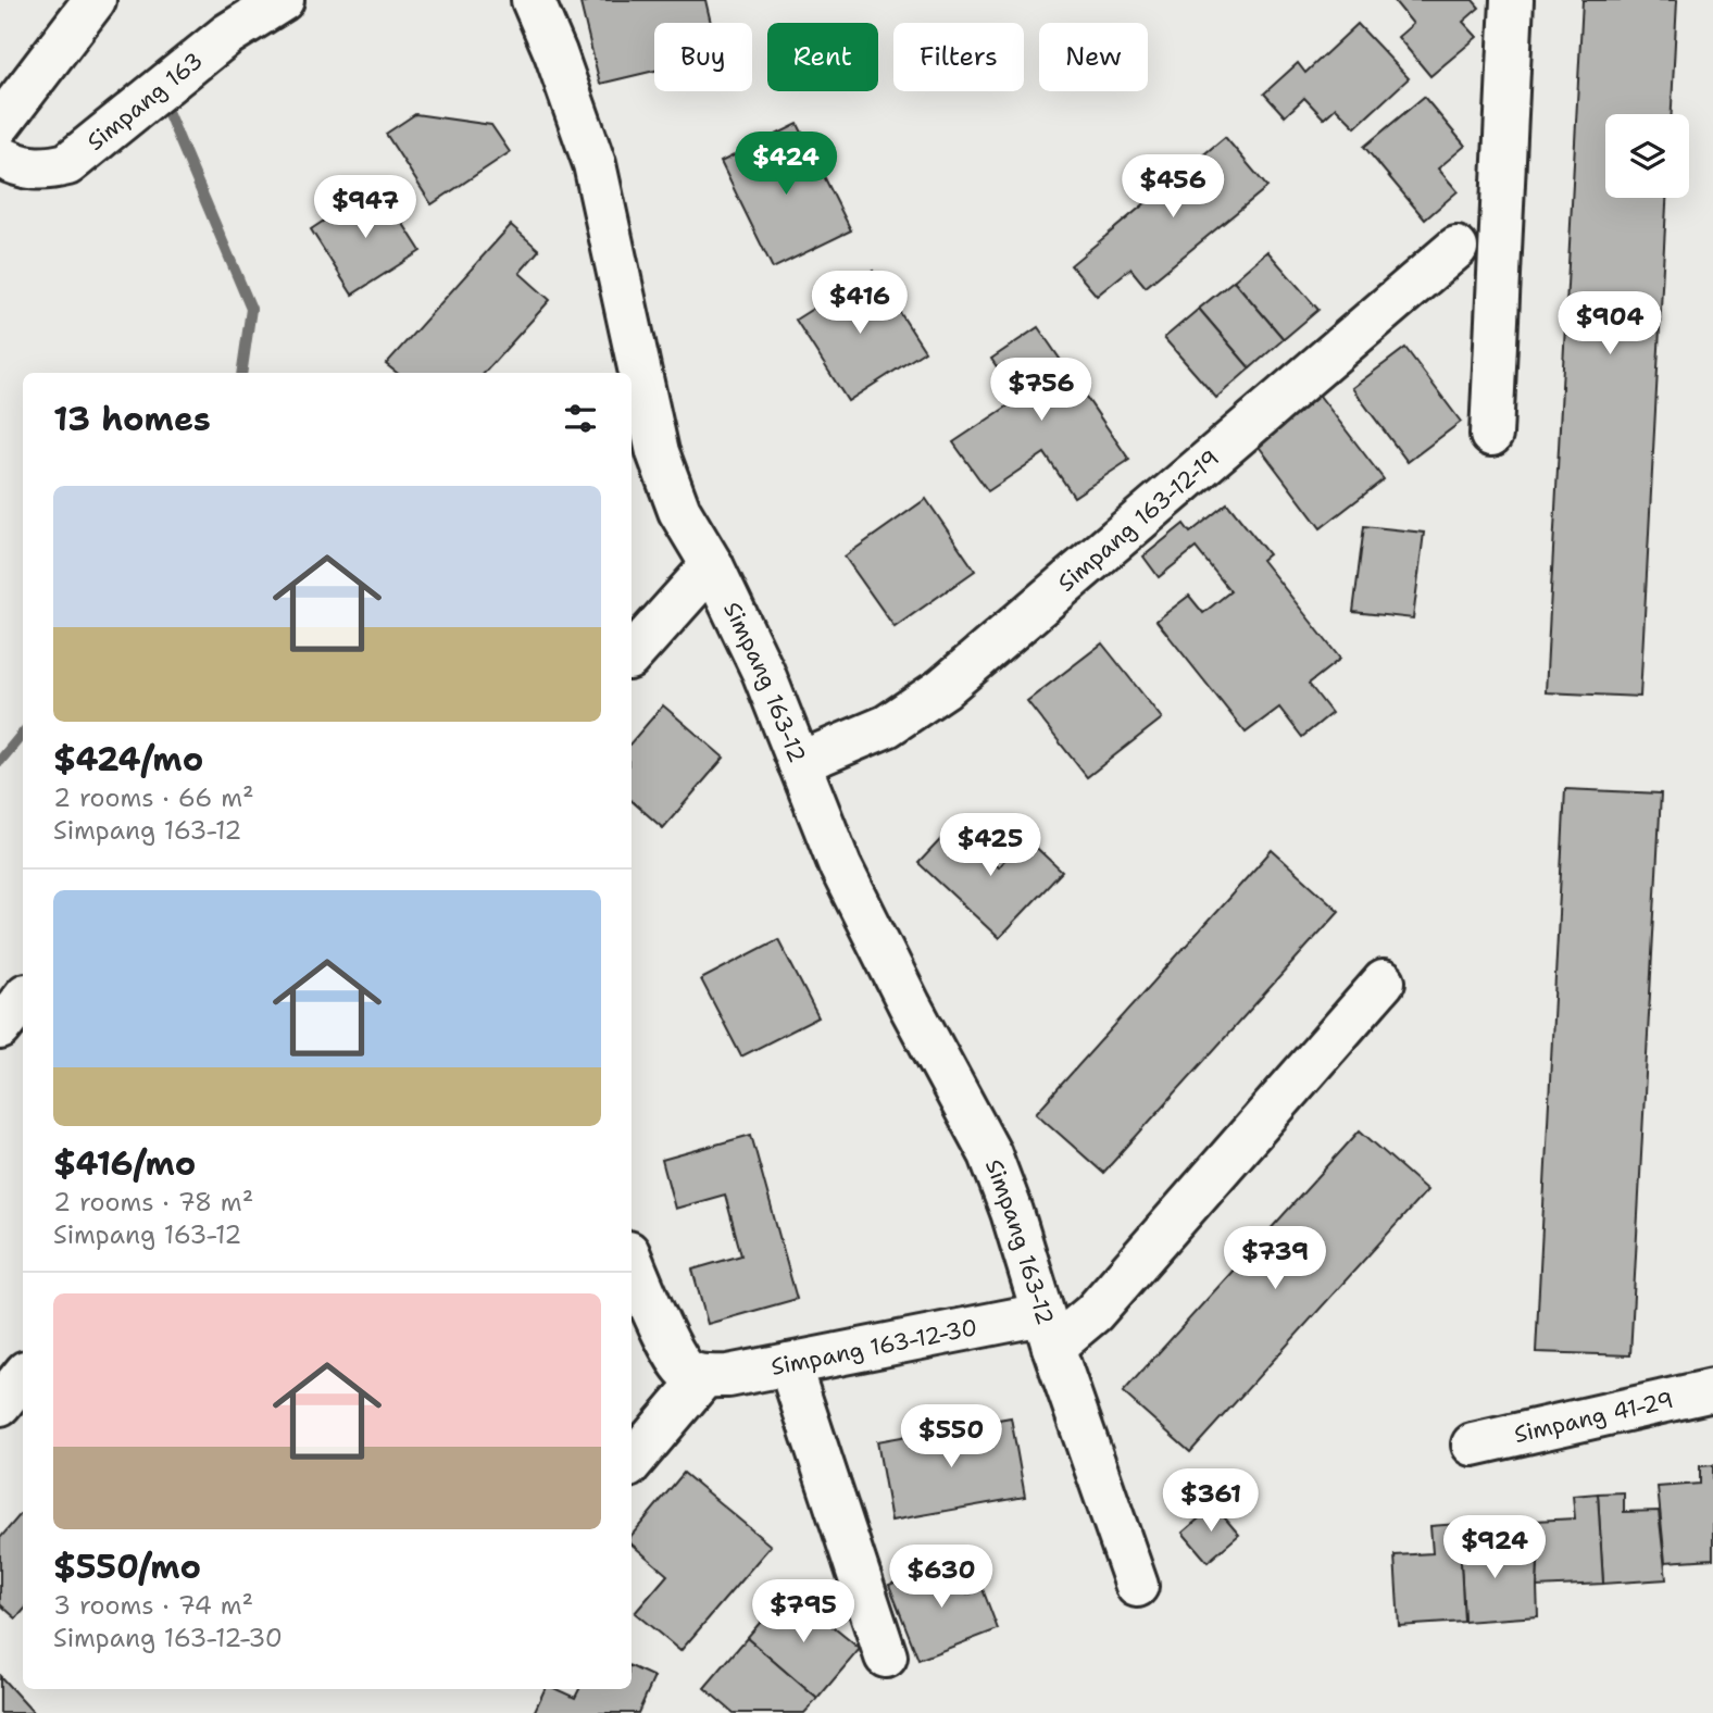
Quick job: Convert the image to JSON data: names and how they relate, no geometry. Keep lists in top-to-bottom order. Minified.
{"streets":{"street":["Simpang 163","Simpang 163-12-19","Simpang 163-12","Simpang 163-12-30","Simpang 41-29"]},"crossings":[["Simpang 163-12-19","Simpang 163-12"],["Simpang 163-12","Simpang 163-12-30"]],"page":{"chip":["Buy","Rent","Filters","New"],"price":["$424","$456","$947","$416","$904","$756","$425","$739","$550","$361","$924","$630","$795"],"heading":"13 homes","list":[{"name":"$424/mo","note":"2 rooms · 66 m² · Simpang 163-12"},{"name":"$416/mo","note":"2 rooms · 78 m² · Simpang 163-12"},{"name":"$550/mo","note":"3 rooms · 74 m² · Simpang 163-12-30"}]}}
